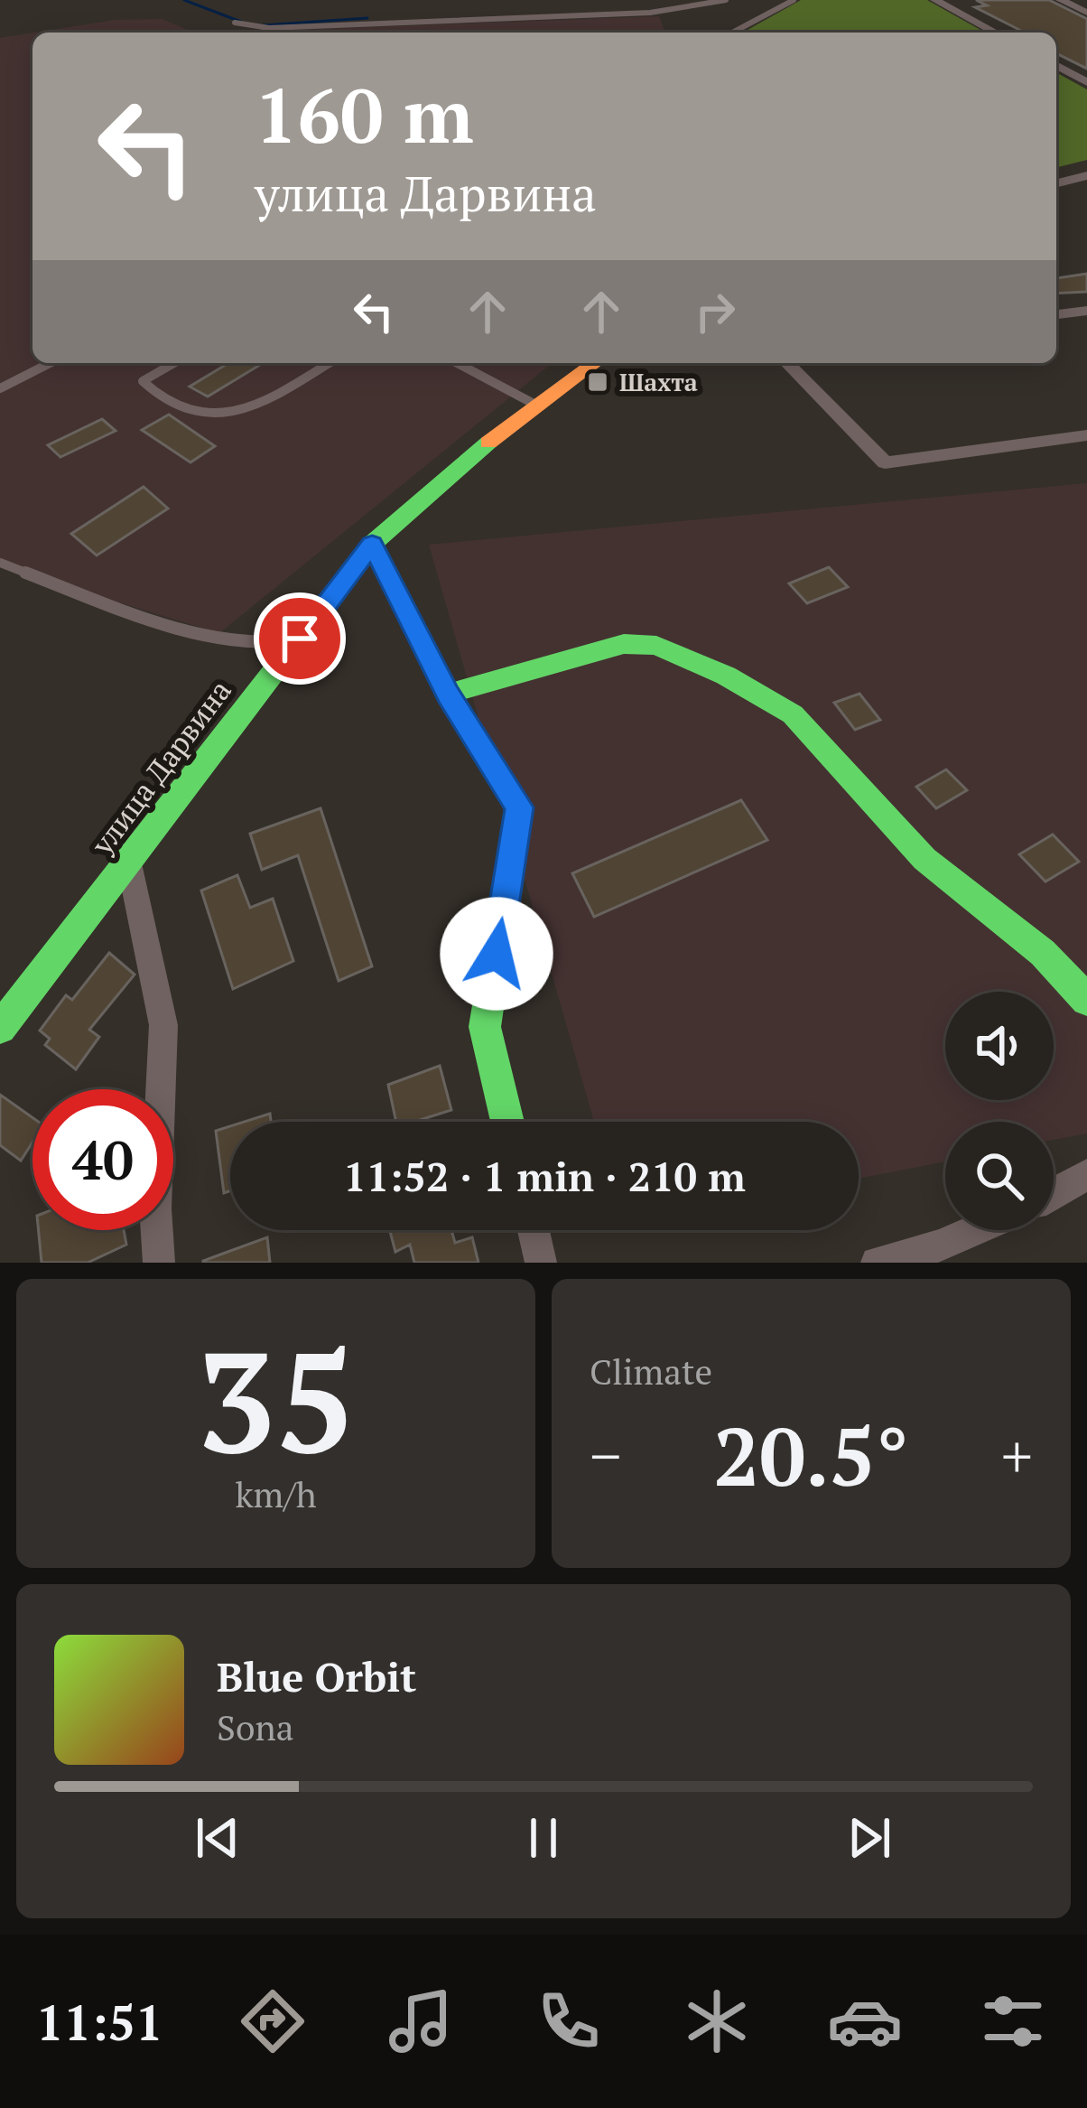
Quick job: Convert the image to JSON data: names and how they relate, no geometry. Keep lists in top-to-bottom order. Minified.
{"streets":{"street":["улица Дарвина"]},"places":{"transit":["Шахта"]},"page":{"turn":["160 m","улица Дарвина"],"limit":"40","trip":"11:52 · 1 min · 210 m","tile":[["35","km/h"],"Climate"],"heat":["−","20.5°","+"],"song":["Blue Orbit","Sona"],"tabs":"11:51"}}
